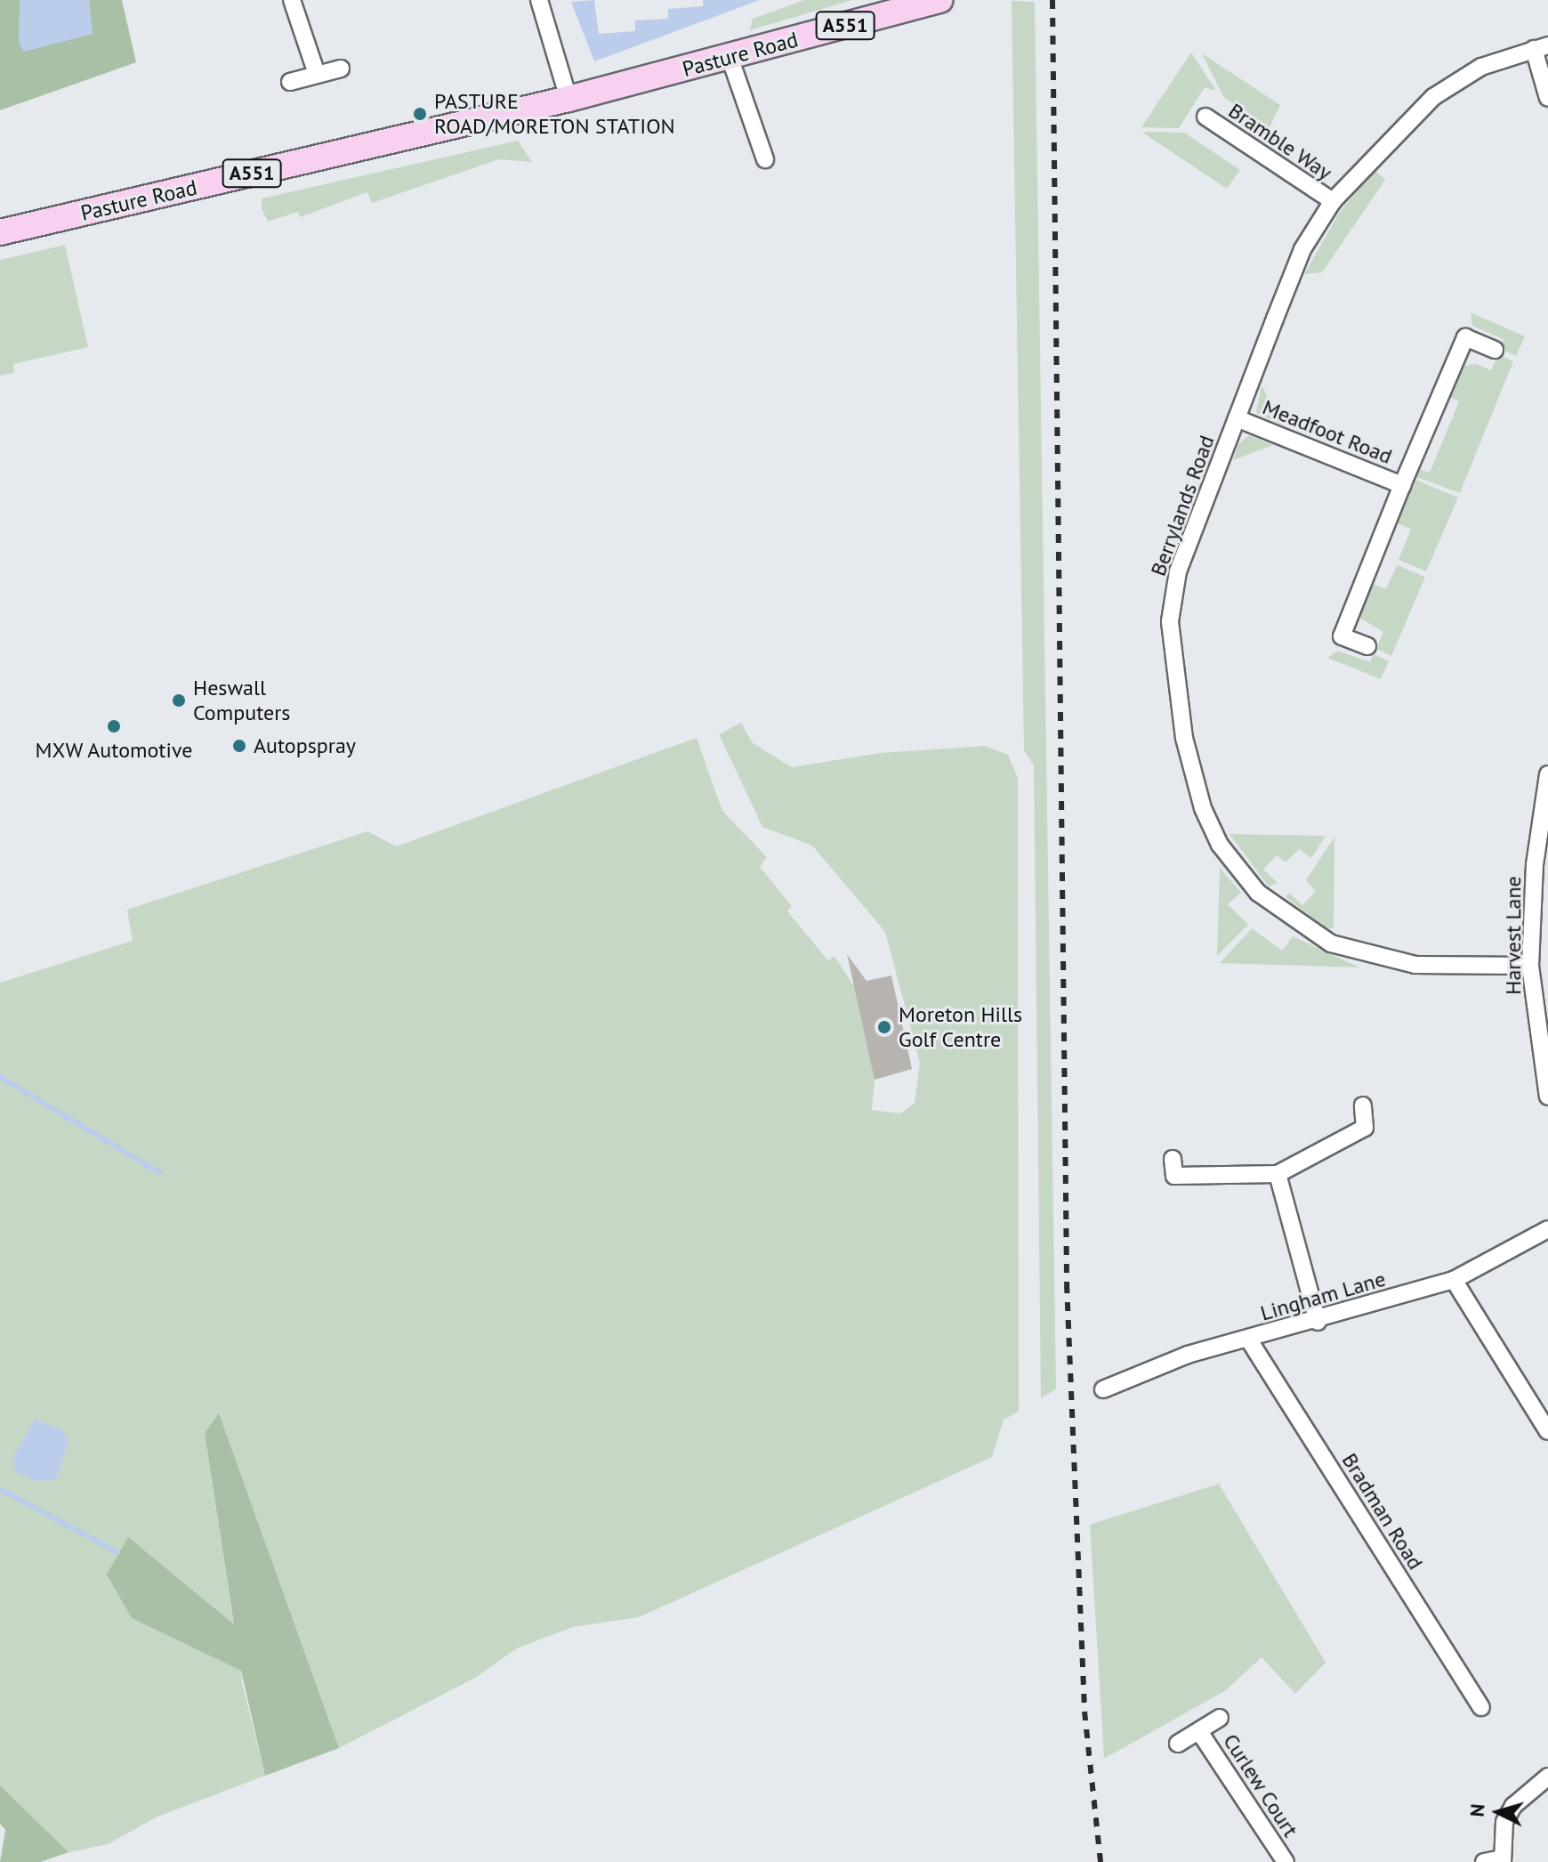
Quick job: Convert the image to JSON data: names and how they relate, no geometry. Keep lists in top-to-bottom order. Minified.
{"streets":{"main road":["A551","Pasture Road"],"street":["Bramble Way","Meadfoot Road","Berrylands Road","Harvest Lane","Lingham Lane","Bradman Road","Curlew Court"]},"crossings":[["Bramble Way","Berrylands Road"],["Meadfoot Road","Berrylands Road"],["Berrylands Road","Harvest Lane"],["Lingham Lane","Bradman Road"]],"places":["PASTURE ROAD/MORETON STATION","Heswall Computers","MXW Automotive","Autopspray","Moreton Hills Golf Centre"],"north":"left"}
